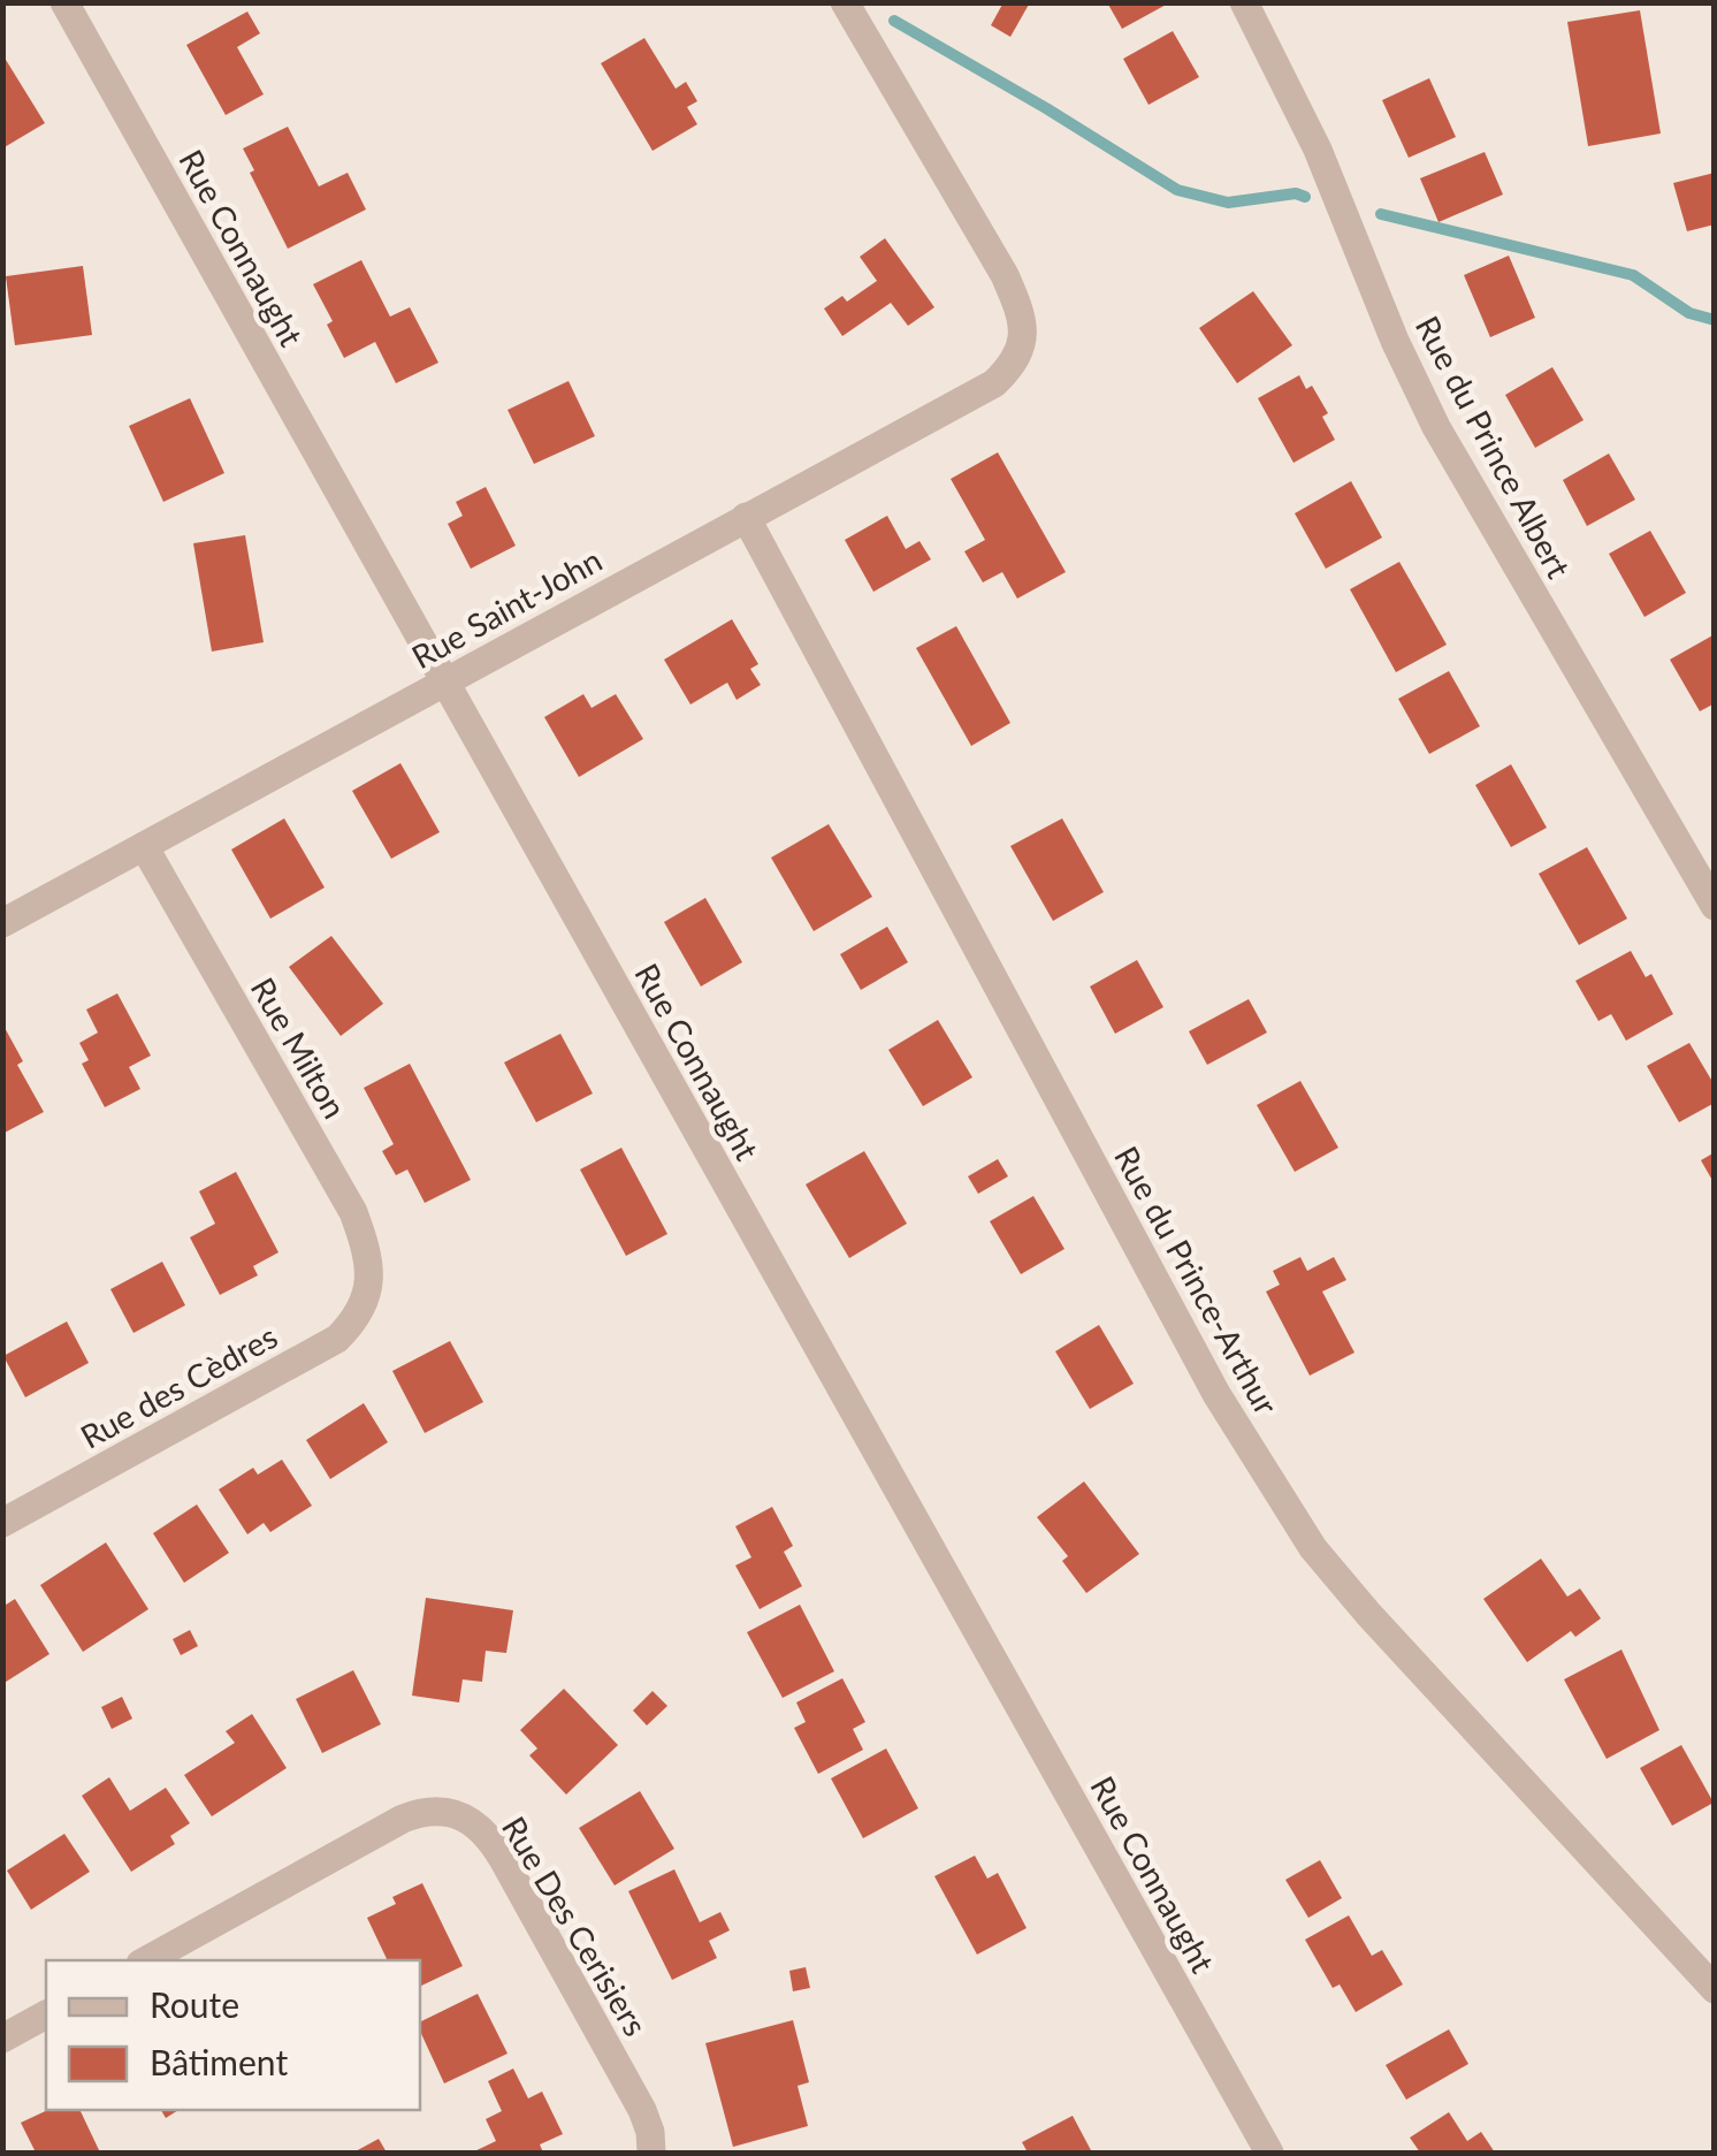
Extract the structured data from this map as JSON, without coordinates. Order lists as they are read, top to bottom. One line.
{"streets":{"street":["Rue Connaught","Rue du Prince Albert","Rue Saint-John","Rue Milton","Rue du Prince-Arthur","Rue des Cèdres","Rue Des Cerisiers"]},"crossings":[["Rue Connaught","Rue Saint-John"],["Rue Saint-John","Rue Milton"],["Rue Saint-John","Rue du Prince-Arthur"],["Rue Milton","Rue des Cèdres"]],"legend":["Route","Bâtiment"]}
